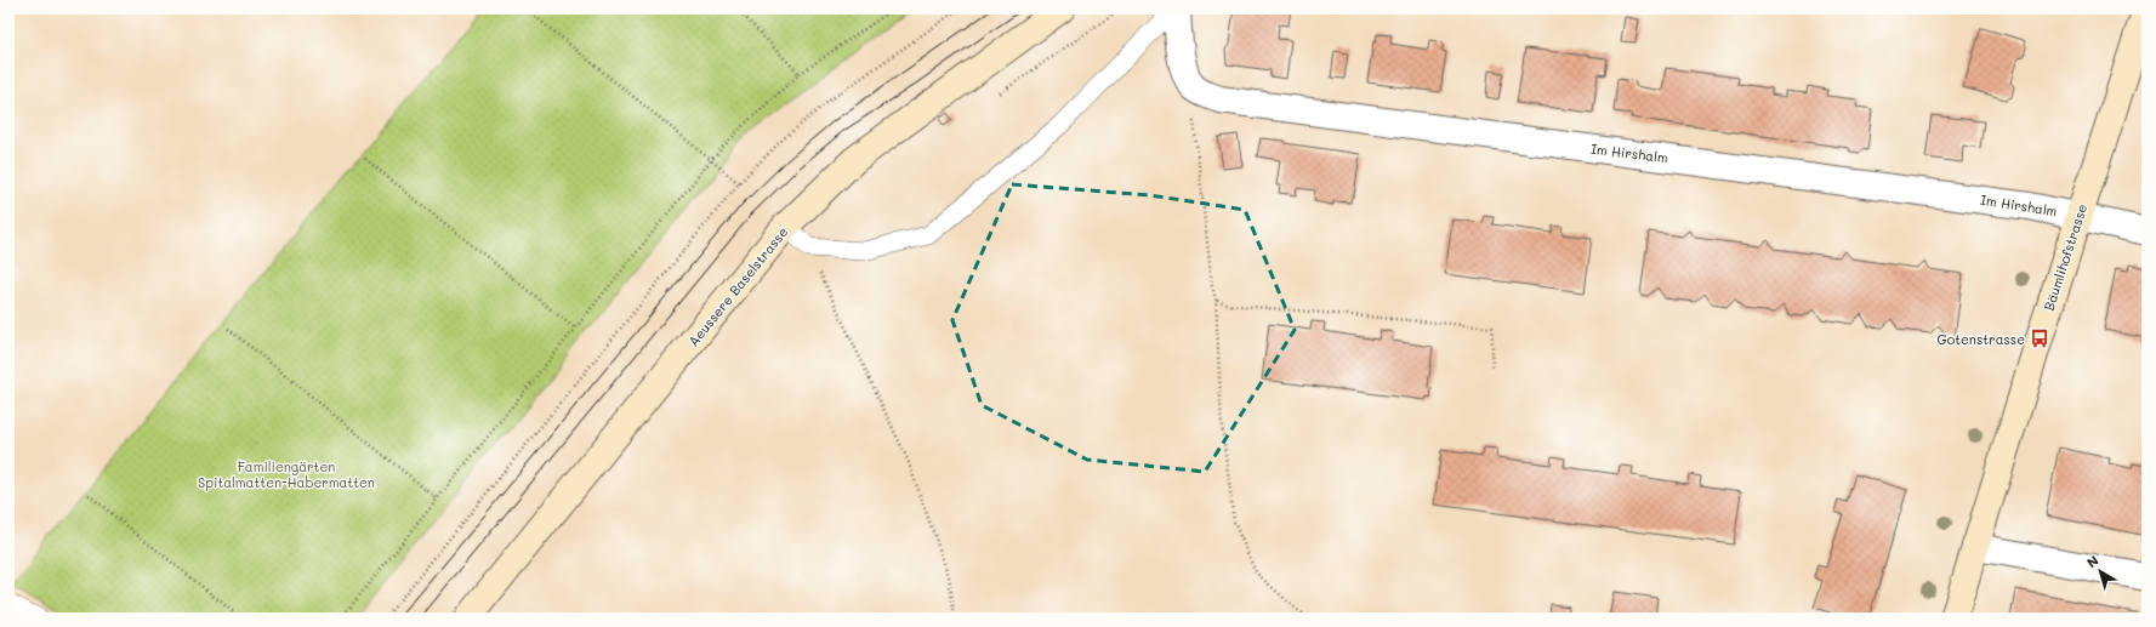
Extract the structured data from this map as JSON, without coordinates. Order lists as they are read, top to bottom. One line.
{"streets":{"main road":["Bäumlihofstrasse","Aeussere Baselstrasse"],"street":["Im Hirshalm"]},"crossings":[["Im Hirshalm","Bäumlihofstrasse"]],"parks":["Familiengärten Spitalmatten-Habermatten"],"places":{"bus stop":["Gotenstrasse"]},"north":"top left"}
